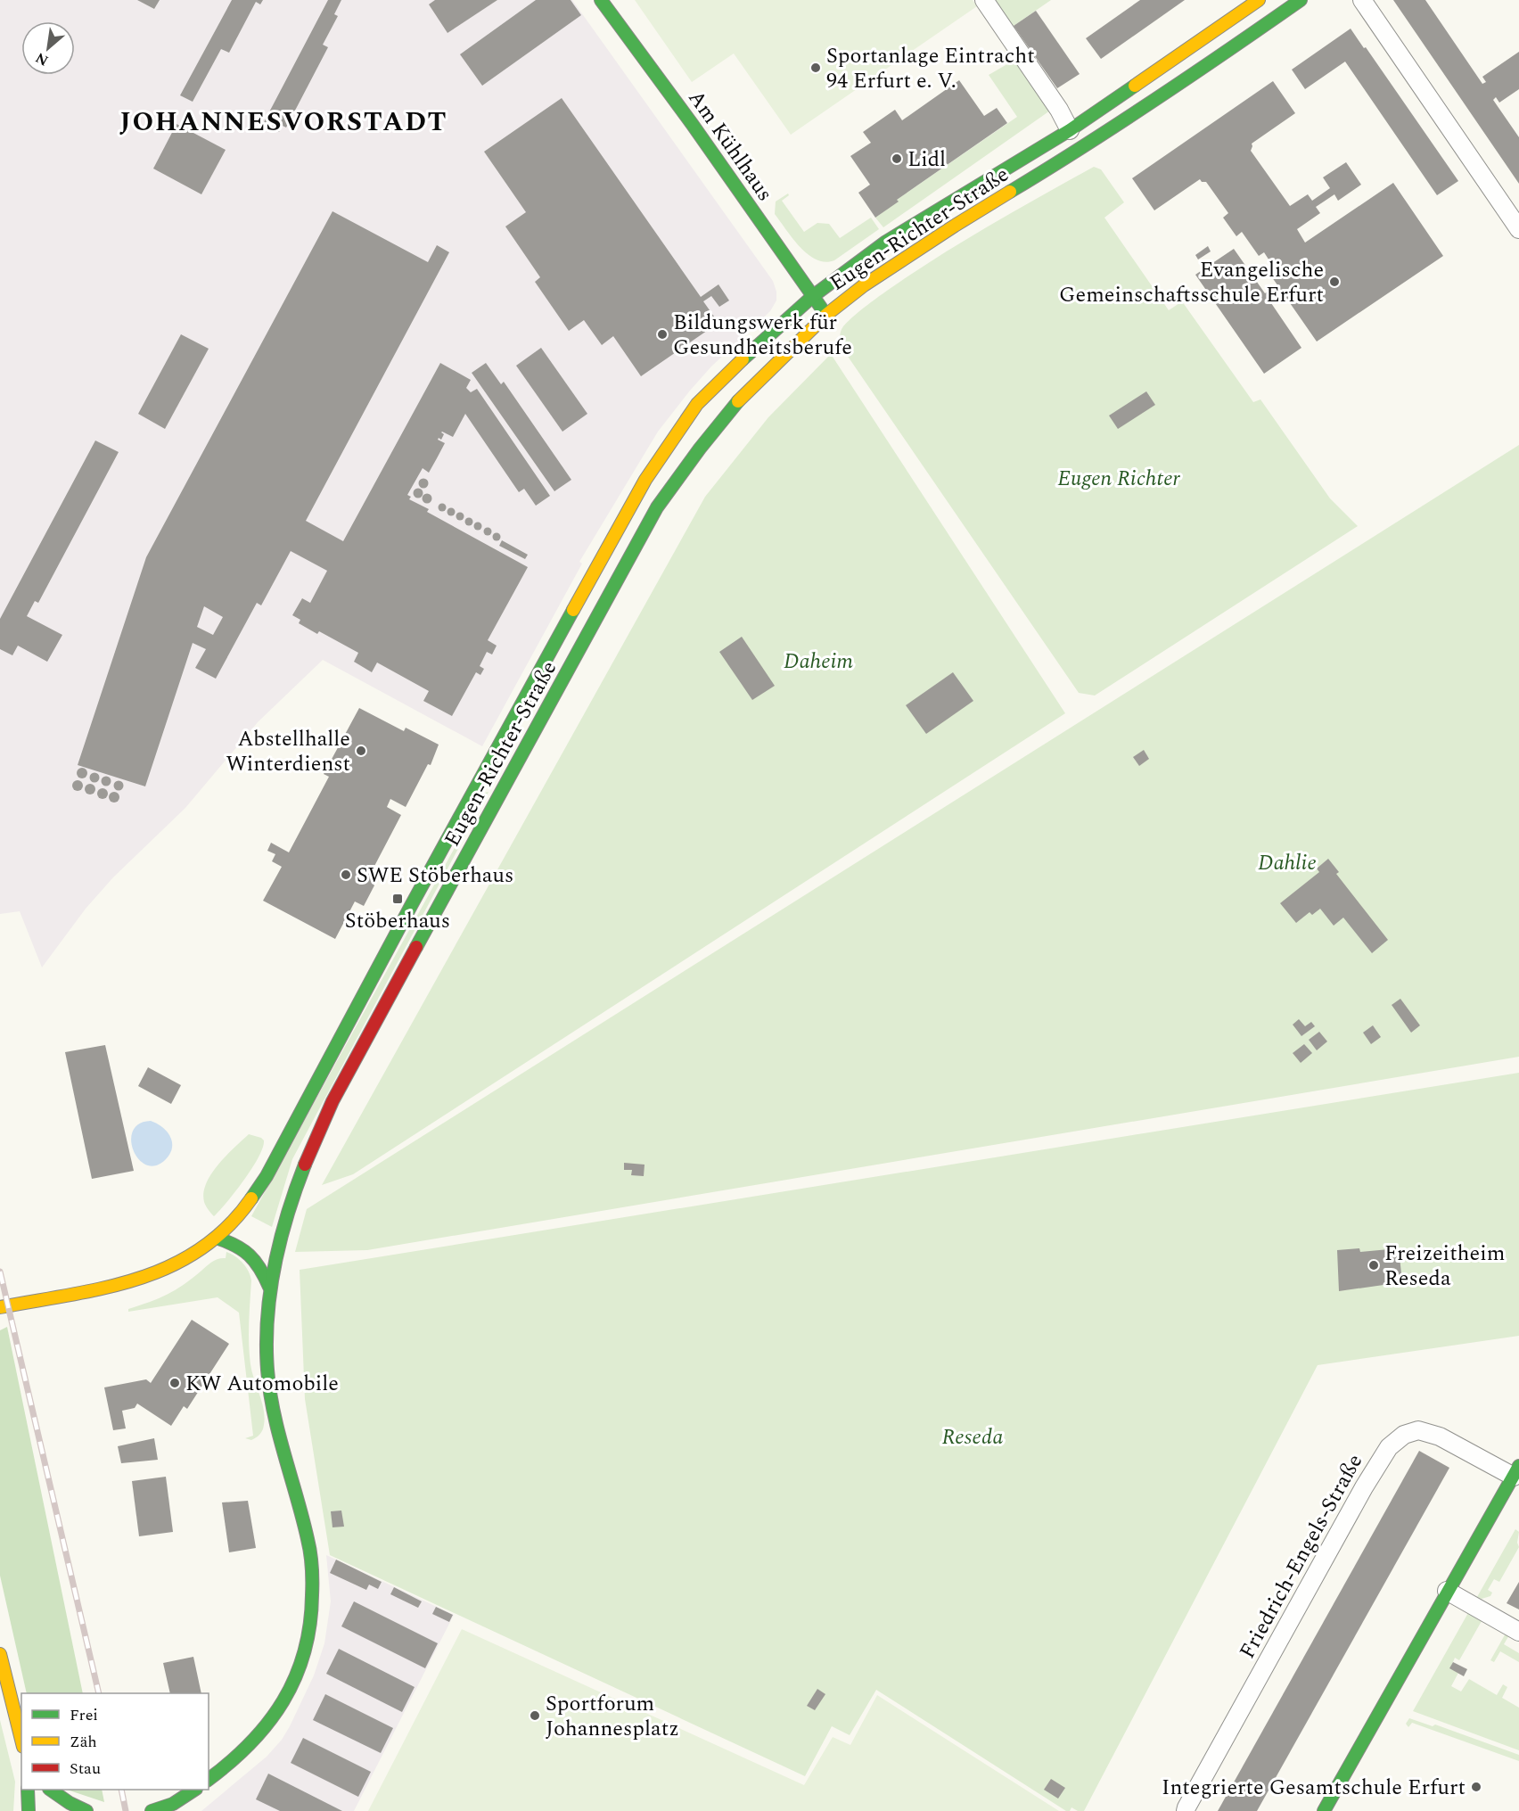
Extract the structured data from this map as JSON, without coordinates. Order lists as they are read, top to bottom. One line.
{"streets":{"main road":["Am Kühlhaus","Eugen-Richter-Straße","Friedrich-Engels-Straße"]},"crossings":[["Am Kühlhaus","Eugen-Richter-Straße"]],"districts":["JOHANNESVORSTADT"],"parks":["Eugen Richter","Daheim","Dahlie","Reseda"],"places":{"other":["Sportanlage Eintracht 94 Erfurt e. V.","Lidl","Evangelische Gemeinschaftsschule Erfurt","Bildungswerk für Gesundheitsberufe","Abstellhalle Winterdienst","SWE Stöberhaus","Freizeitheim Reseda","KW Automobile","Sportforum Johannesplatz","Integrierte Gesamtschule Erfurt"],"transit":["Stöberhaus"]},"legend":["Frei","Zäh","Stau"],"north":"bottom left"}
